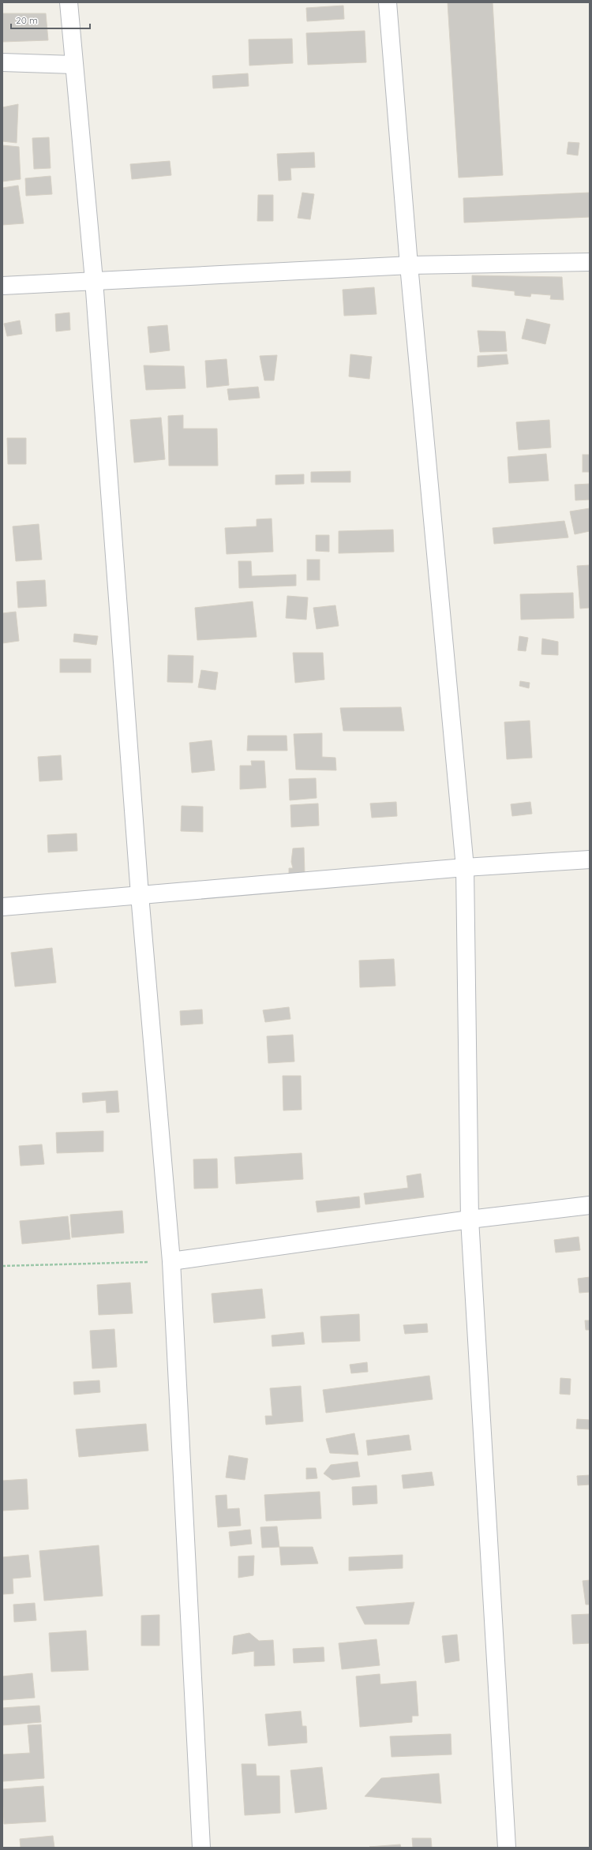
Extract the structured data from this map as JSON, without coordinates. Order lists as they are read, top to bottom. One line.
{"scale_bar":"20 m"}
